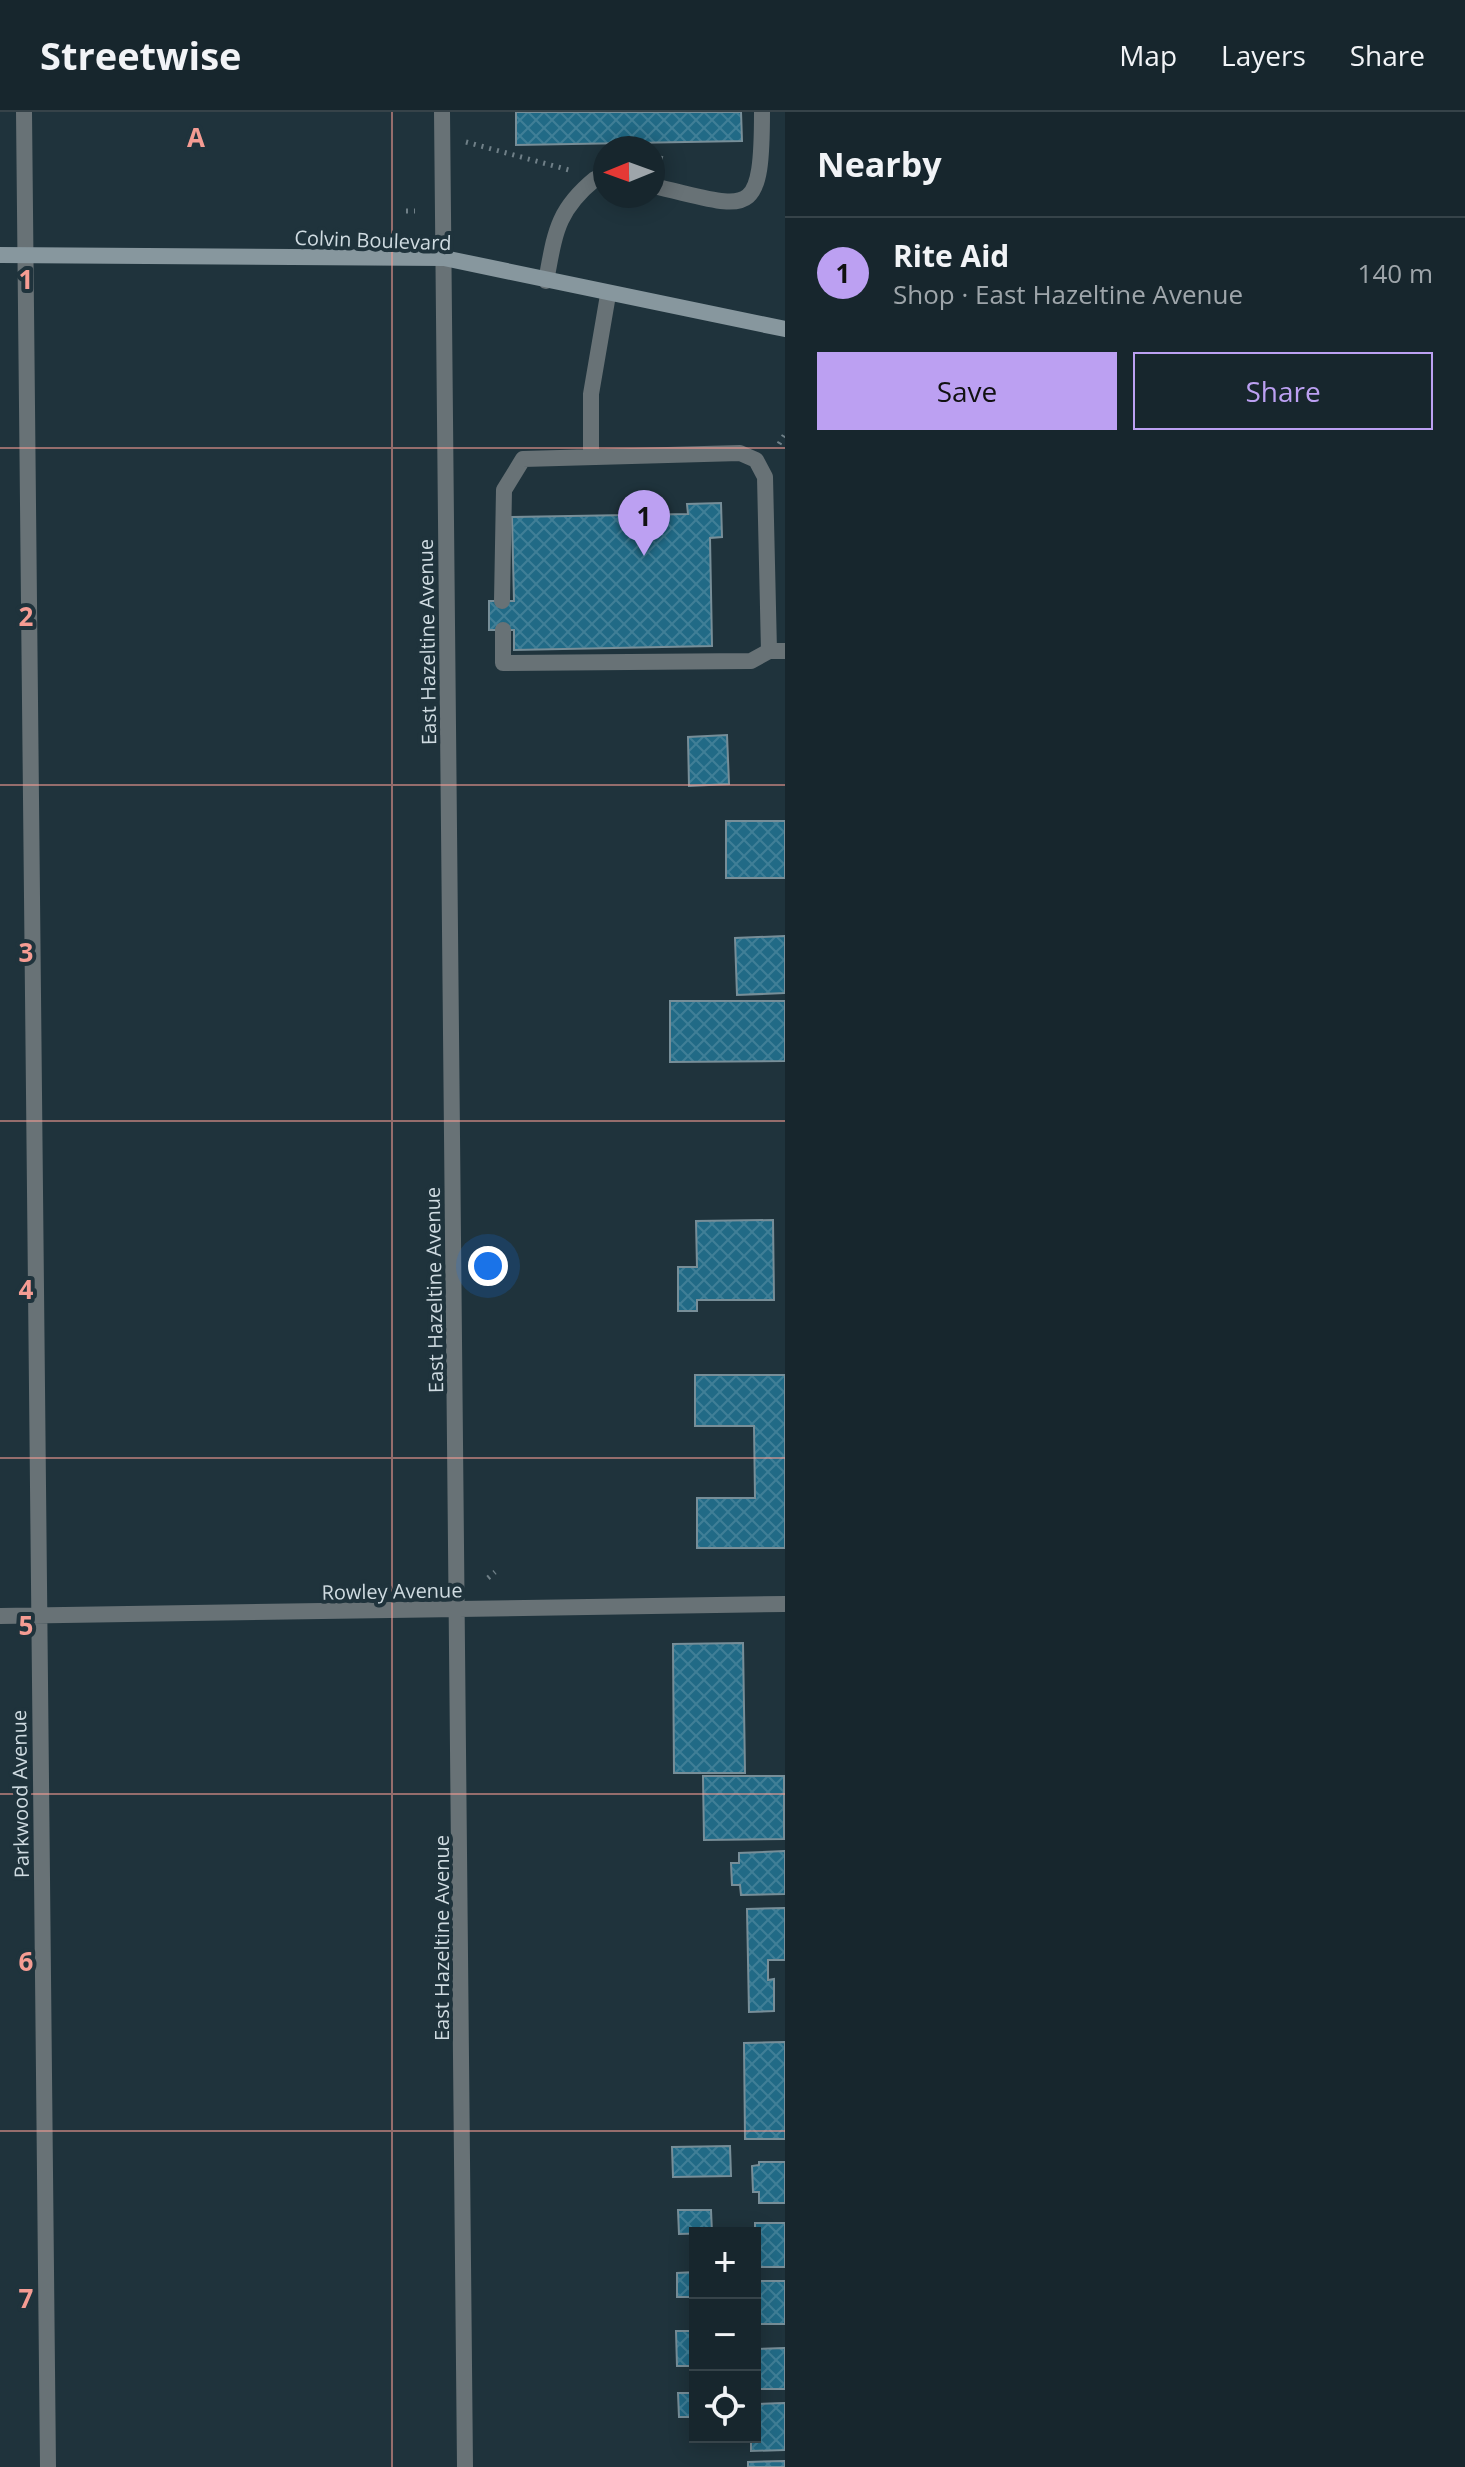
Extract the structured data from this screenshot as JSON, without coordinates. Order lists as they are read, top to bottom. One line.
{"streets":{"street":["Colvin Boulevard","East Hazeltine Avenue","Rowley Avenue","Parkwood Avenue"]},"crossings":[["Colvin Boulevard","East Hazeltine Avenue"],["Colvin Boulevard","Parkwood Avenue"],["East Hazeltine Avenue","Rowley Avenue"],["Rowley Avenue","Parkwood Avenue"]],"north":"left","page":{"header":"Streetwise","nav":["Map","Layers","Share"],"heading":"Nearby","list":[{"mark":"1","name":"Rite Aid","note":"Shop · East Hazeltine Avenue","value":"140 m"}],"buttons":["Save","Share"],"pins":"1","map_buttons":["+","−"]},"grid":{"columns":["A"],"rows":["1","2","3","4","5","6","7"]}}
